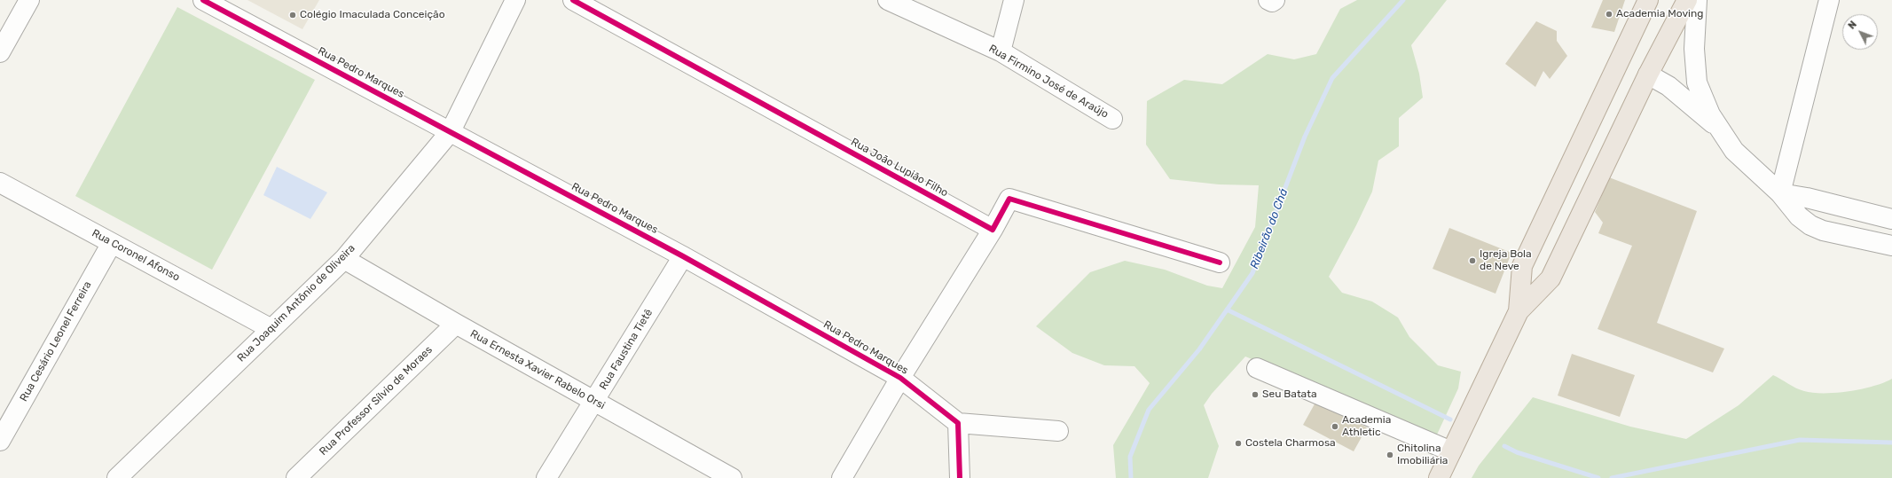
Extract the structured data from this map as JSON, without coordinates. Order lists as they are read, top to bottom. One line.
{"streets":{"street":["Rua Pedro Marques","Rua Firmino José de Araújo","Rua João Lupião Filho","Rua Coronel Afonso","Rua Joaquim Antônio de Oliveira","Rua Cesário Leonel Ferreira","Rua Faustina Tietê","Rua Ernesta Xavier Rabelo Orsi","Rua Professor Sílvio de Moraes"]},"crossings":[["Rua Pedro Marques","Rua Joaquim Antônio de Oliveira"],["Rua Pedro Marques","Rua Faustina Tietê"],["Rua Coronel Afonso","Rua Joaquim Antônio de Oliveira"],["Rua Coronel Afonso","Rua Cesário Leonel Ferreira"],["Rua Joaquim Antônio de Oliveira","Rua Ernesta Xavier Rabelo Orsi"],["Rua Faustina Tietê","Rua Ernesta Xavier Rabelo Orsi"],["Rua Ernesta Xavier Rabelo Orsi","Rua Professor Sílvio de Moraes"]],"water":["Ribeirão do Chá"],"places":["Academia Moving","Colégio Imaculada Conceição","Igreja Bola de Neve","Seu Batata","Academia Athletic","Costela Charmosa","Chitolina Imobiliária"],"north":"top left"}
